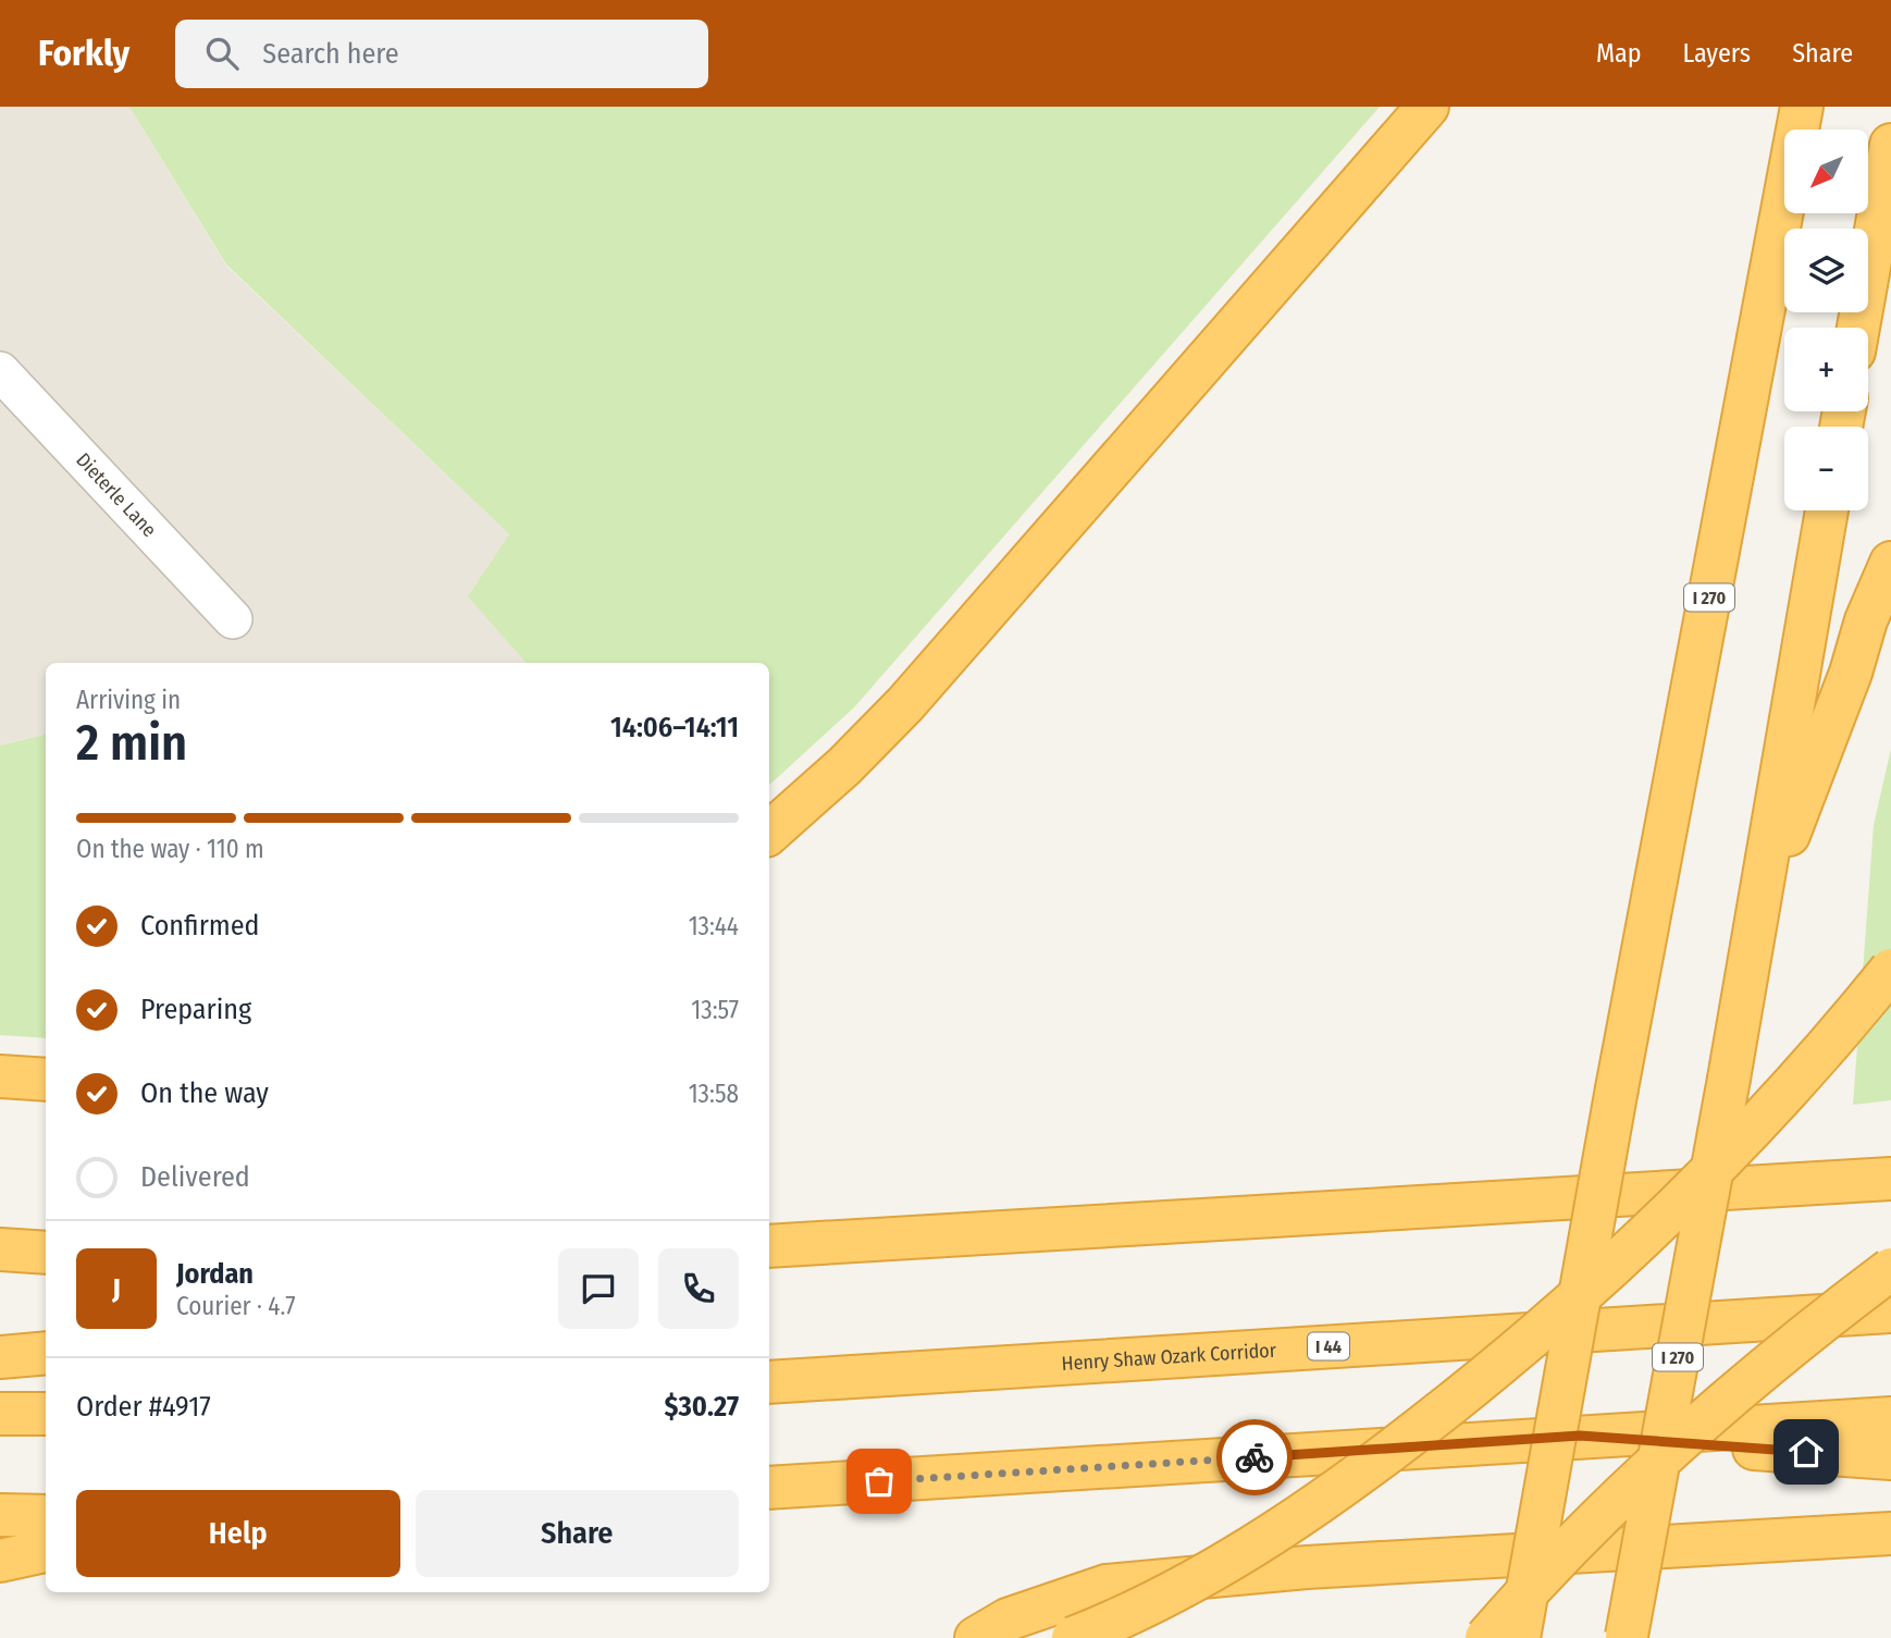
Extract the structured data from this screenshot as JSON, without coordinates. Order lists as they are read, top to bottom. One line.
{"streets":{"highway":["I 270","I 44","Henry Shaw Ozark Corridor"],"street":["Dieterle Lane"]},"north":"bottom left","page":{"header":"Forkly","search":"Search here","nav":["Map","Layers","Share"],"map_buttons":["+","−"],"heading":["2 min","Arriving in","14:06–14:11"],"panel":["Jordan","Courier · 4.7","Order #4917","$30.27"],"bar":"On the way · 110 m","list":[["Confirmed","13:44"],["Preparing","13:57"],["On the way","13:58"],"Delivered"],"round":"J","buttons":["Help","Share"]}}
